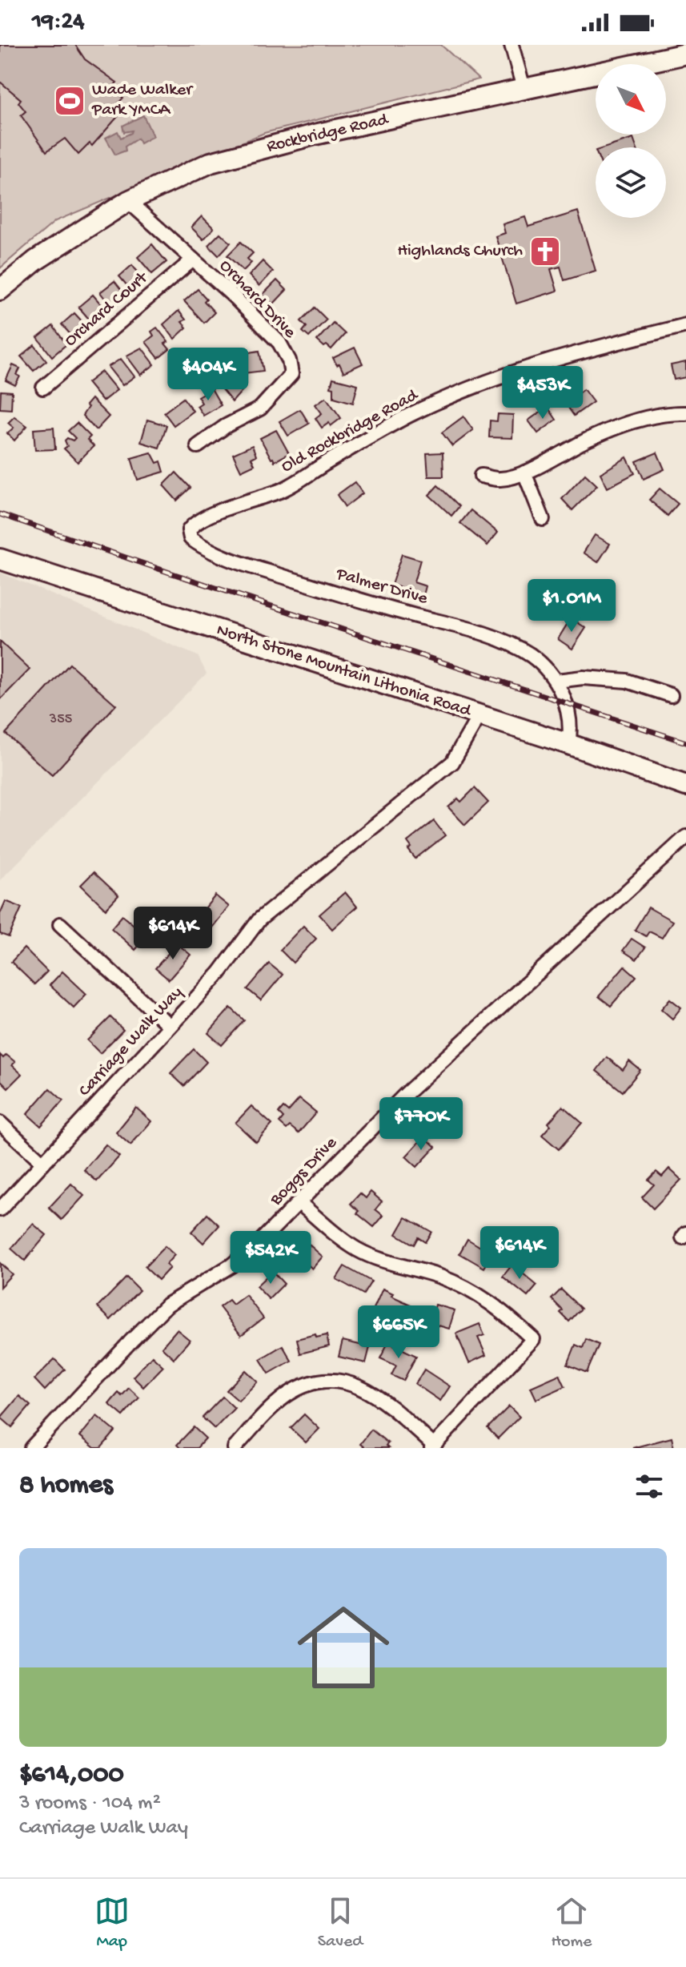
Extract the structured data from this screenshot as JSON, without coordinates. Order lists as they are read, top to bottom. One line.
{"streets":{"main road":["Rockbridge Road","North Stone Mountain Lithonia Road"],"street":["Orchard Drive","Orchard Court","Old Rockbridge Road","Palmer Drive","Carriage Walk Way","Boggs Drive"]},"crossings":[["Rockbridge Road","Orchard Drive"],["Orchard Drive","Orchard Court"],["Old Rockbridge Road","Palmer Drive"],["Palmer Drive","North Stone Mountain Lithonia Road"],["North Stone Mountain Lithonia Road","Carriage Walk Way"]],"places":{"sports":["Wade Walker Park YMCA"],"church":["Highlands Church"]},"house_numbers":["355"],"north":"bottom right","page":{"status":"19:24","price":["$404K","$453K","$1.01M","$614K","$770K","$614K","$542K","$665K"],"heading":"8 homes","list":[{"name":"$614,000","note":"3 rooms · 104 m² · Carriage Walk Way"}],"tabs":["Map","Saved","Home"]}}
